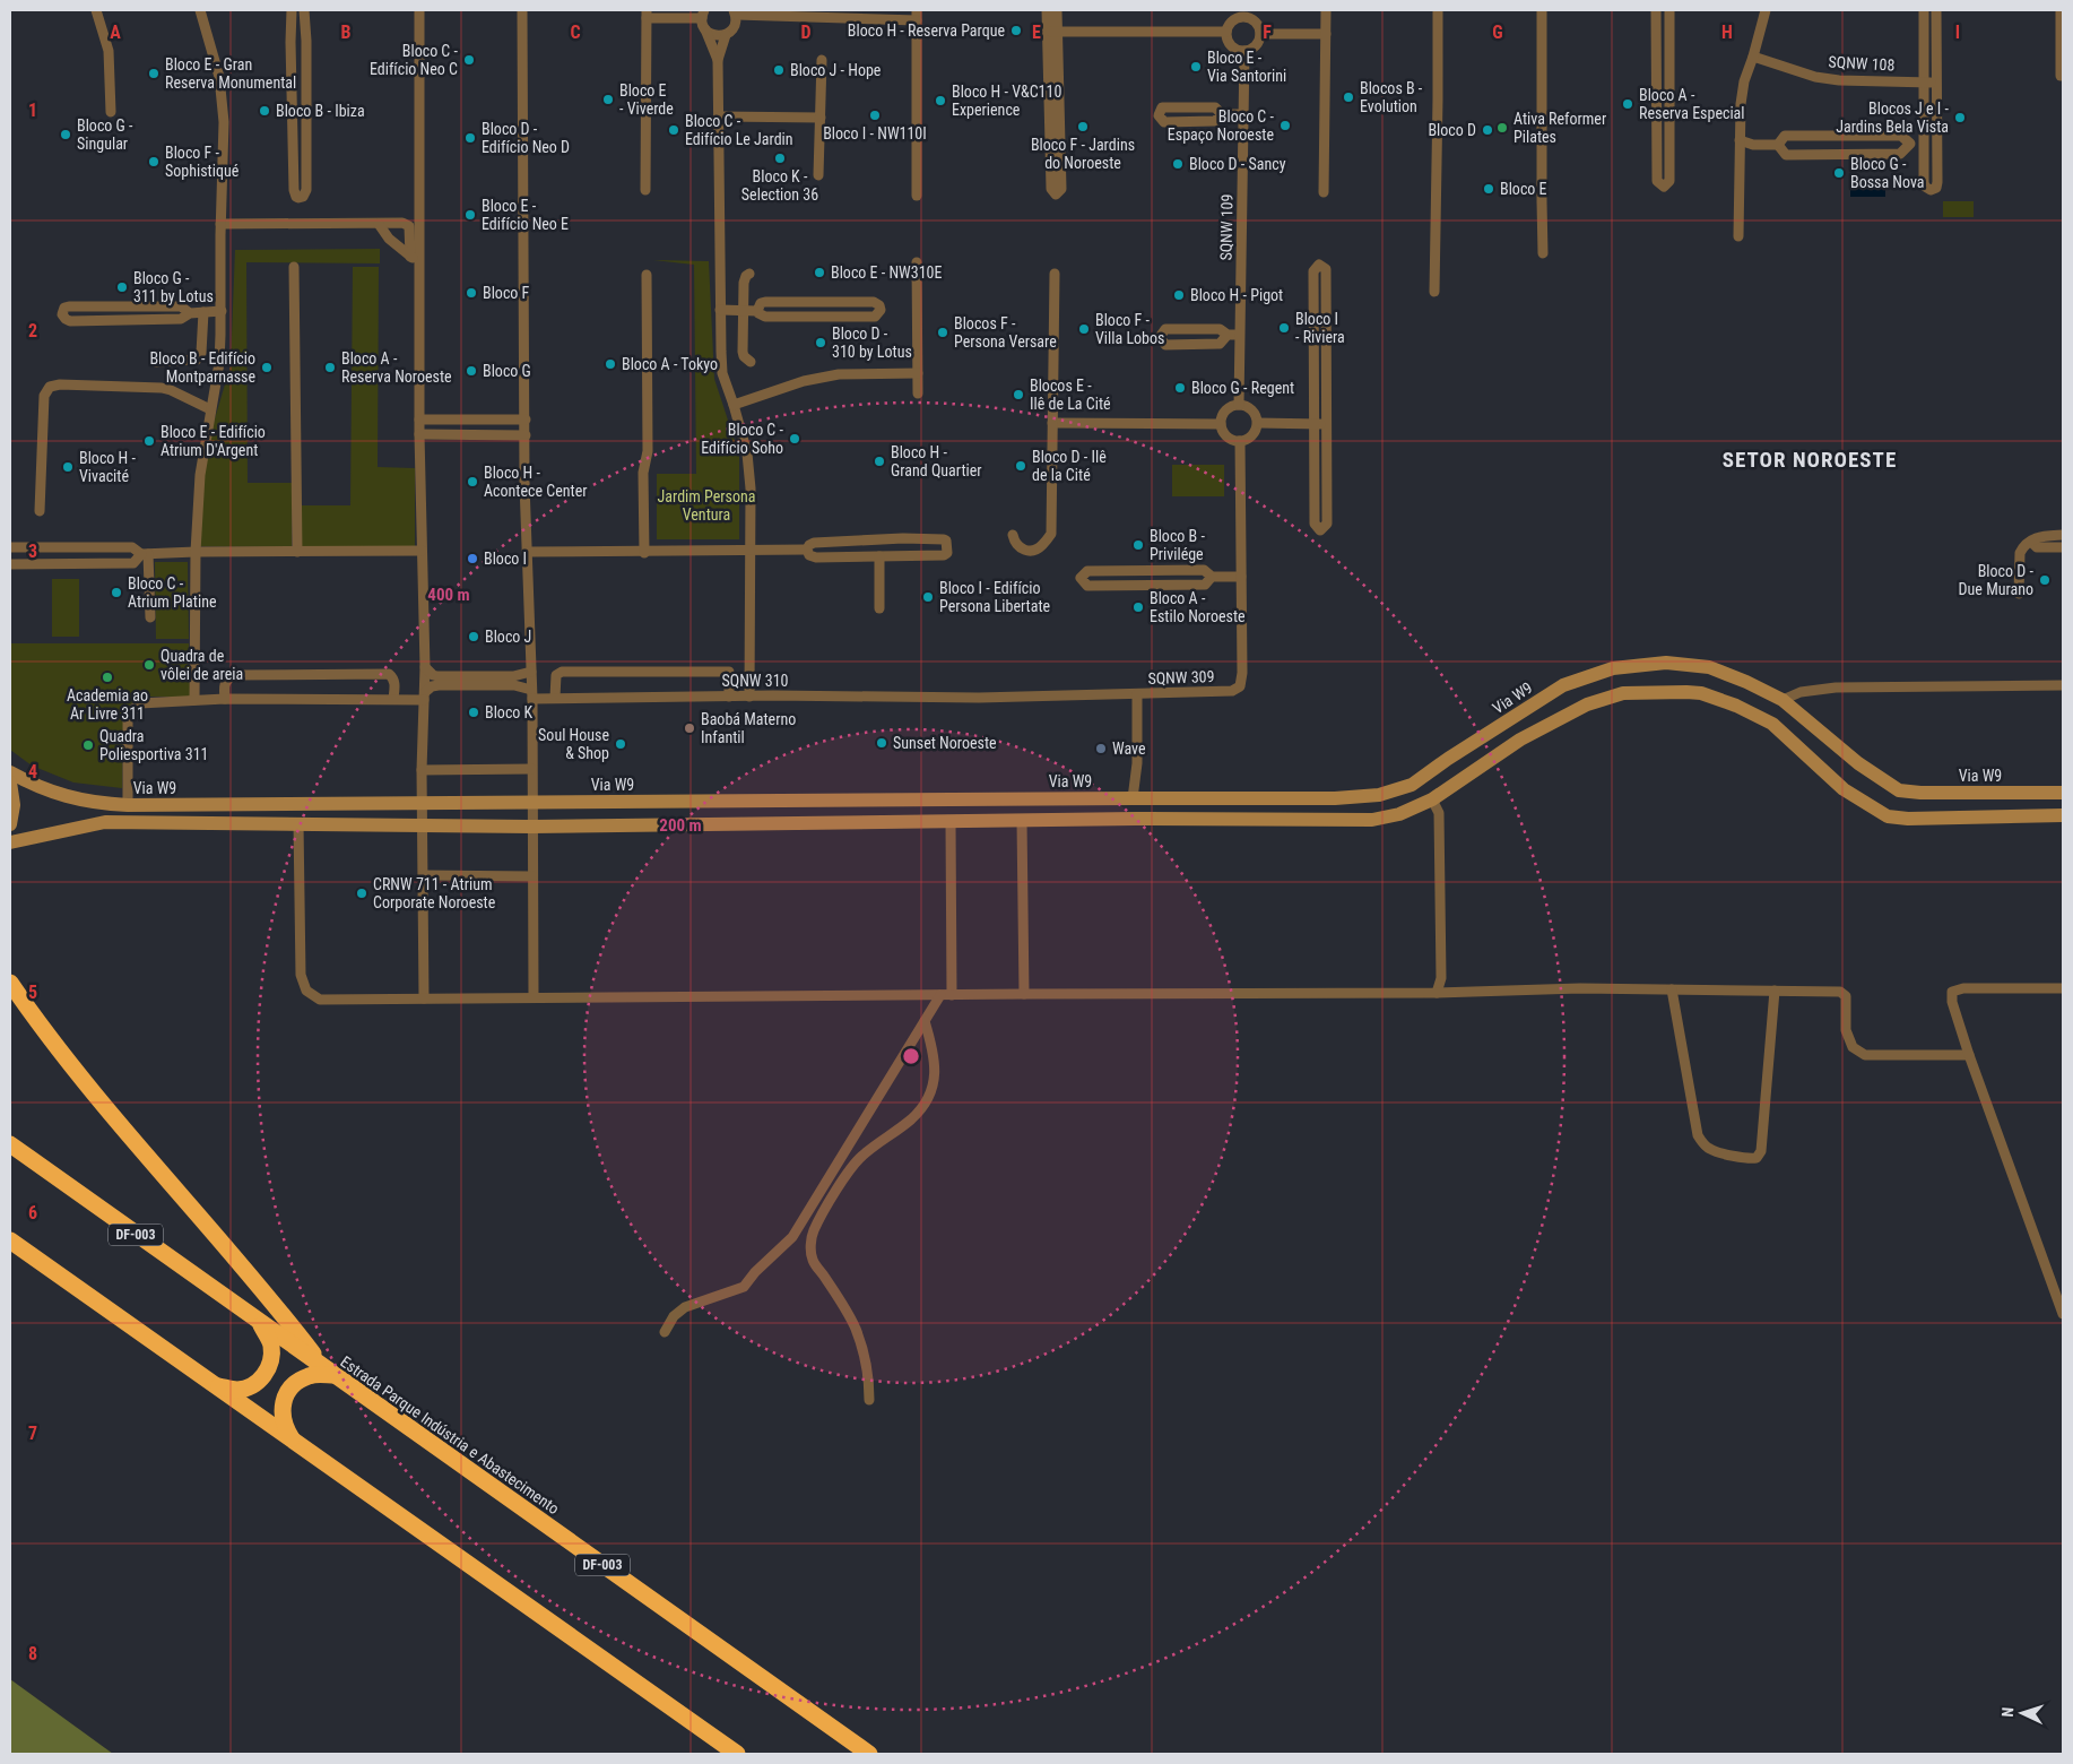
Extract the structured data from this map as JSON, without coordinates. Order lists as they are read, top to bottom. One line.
{"streets":{"highway":["DF-003","Estrada Parque Indústria e Abastecimento"],"street":["SQNW 108","SQNW 109","SQNW 309","SQNW 310","Via W9"]},"crossings":[["SQNW 109","SQNW 309"],["SQNW 309","SQNW 310"],["SQNW 310","Via W9"]],"districts":["SETOR NOROESTE"],"parks":["Jardim Persona Ventura"],"places":["Bloco H - Reserva Parque","Bloco C - Edifício Neo C","Bloco E - Via Santorini","Bloco J - Hope","Bloco E - Gran Reserva Monumental","Blocos B - Evolution","Bloco E - Viverde","Bloco H - V&C110 Experience","Bloco A - Reserva Especial","Bloco B - Ibiza","Bloco I - NW110I","Blocos J e I - Jardins Bela Vista","Bloco C - Espaço Noroeste","Bloco F - Jardins do Noroeste","Ativa Reformer Pilates","Bloco C - Edifício Le Jardin","Bloco D","Bloco G - Singular","Bloco D - Edifício Neo D","Bloco K - Selection 36","Bloco F - Sophistiqué","Bloco D - Sancy","Bloco G - Bossa Nova","Bloco E","Bloco E - Edifício Neo E","Bloco E - NW310E","Bloco G - 311 by Lotus","Bloco F","Bloco H - Pigot","Bloco I - Riviera","Bloco F - Villa Lobos","Blocos F - Persona Versare","Bloco D - 310 by Lotus","Bloco A - Tokyo","Bloco B - Edifício Montparnasse","Bloco A - Reserva Noroeste","Bloco G","Bloco G - Regent","Blocos E - Ilê de La Cité","Bloco C - Edifício Soho","Bloco E - Edifício Atrium D'Argent","Bloco H - Grand Quartier","Bloco D - Ilê de la Cité","Bloco H - Vivacité","Bloco H - Acontece Center","Bloco B - Privilége","Bloco I","Bloco D - Due Murano","Bloco C - Atrium Platine","Bloco I - Edifício Persona Libertate","Bloco A - Estilo Noroeste","Bloco J","Quadra de vôlei de areia","Academia ao Ar Livre 311","Bloco K","Baobá Materno Infantil","Sunset Noroeste","Soul House & Shop","Quadra Poliesportiva 311","Wave","CRNW 711 - Atrium Corporate Noroeste"],"north":"left","grid":{"columns":["A","B","C","D","E","F","G","H","I"],"rows":["1","2","3","4","5","6","7","8"]},"rings":["400 m","200 m"]}
